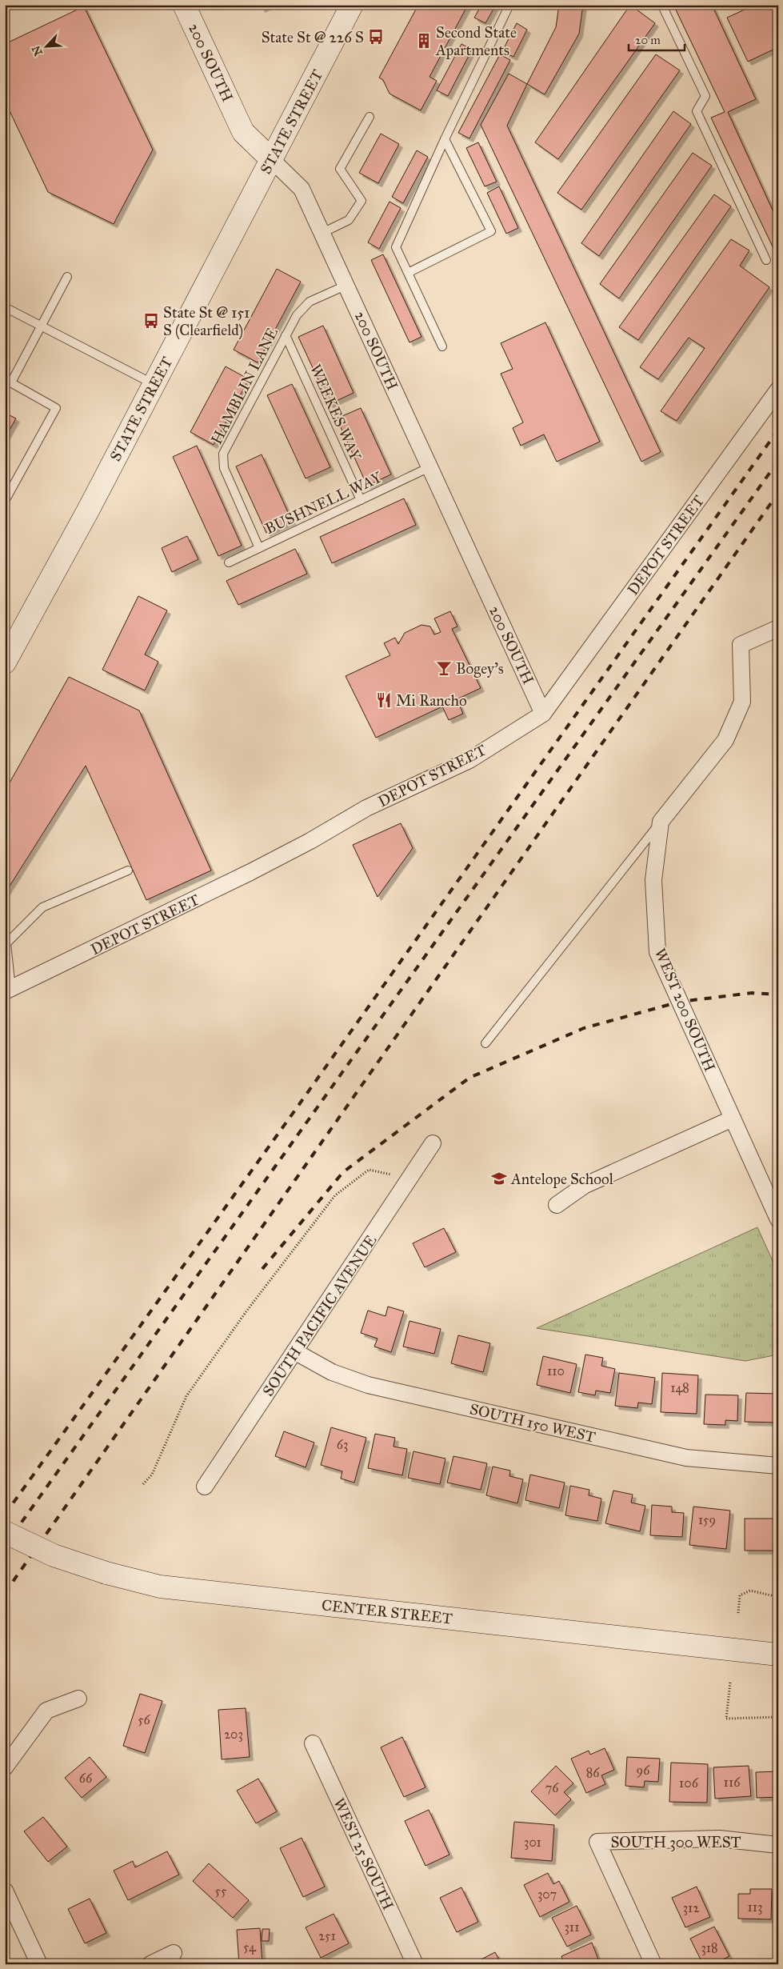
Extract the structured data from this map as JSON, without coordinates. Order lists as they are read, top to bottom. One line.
{"streets":{"street":["200 SOUTH","STATE STREET","DEPOT STREET","WEST 200 SOUTH","SOUTH PACIFIC AVENUE","SOUTH 150 WEST","CENTER STREET","SOUTH 300 WEST","WEST 25 SOUTH"],"lane":["HAMBLIN LANE","WEEKES WAY","BUSHNELL WAY"]},"crossings":[["200 SOUTH","STATE STREET"],["200 SOUTH","HAMBLIN LANE"],["200 SOUTH","BUSHNELL WAY"],["200 SOUTH","DEPOT STREET"],["HAMBLIN LANE","WEEKES WAY"],["HAMBLIN LANE","BUSHNELL WAY"],["WEEKES WAY","BUSHNELL WAY"],["SOUTH PACIFIC AVENUE","SOUTH 150 WEST"]],"places":{"bus stop":["State St @ 226 S","State St @ 151 S (Clearfield)"],"building":["Second State Apartments"],"bar":["Bogey's"],"restaurant":["Mi Rancho"],"school or university":["Antelope School"]},"house_numbers":["110","148","63","159","56","203","96","86","66","116","106","76","301","55","307","113","312","311","251","54","318"],"scale_bar":"20 m","north":"bottom left"}
